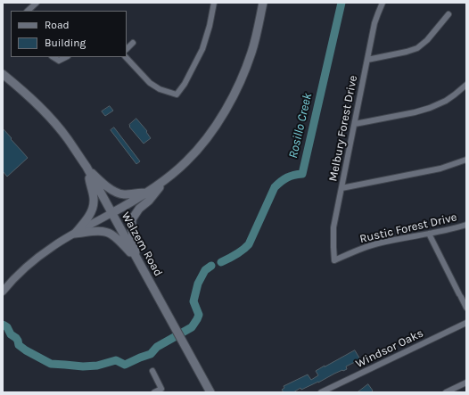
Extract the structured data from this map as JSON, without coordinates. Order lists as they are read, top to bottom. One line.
{"streets":{"main road":["Walzem Road"],"street":["Melbury Forest Drive","Rustic Forest Drive","Windsor Oaks"]},"crossings":[["Melbury Forest Drive","Rustic Forest Drive"]],"water":["Rosillo Creek"],"legend":["Road","Building"]}
